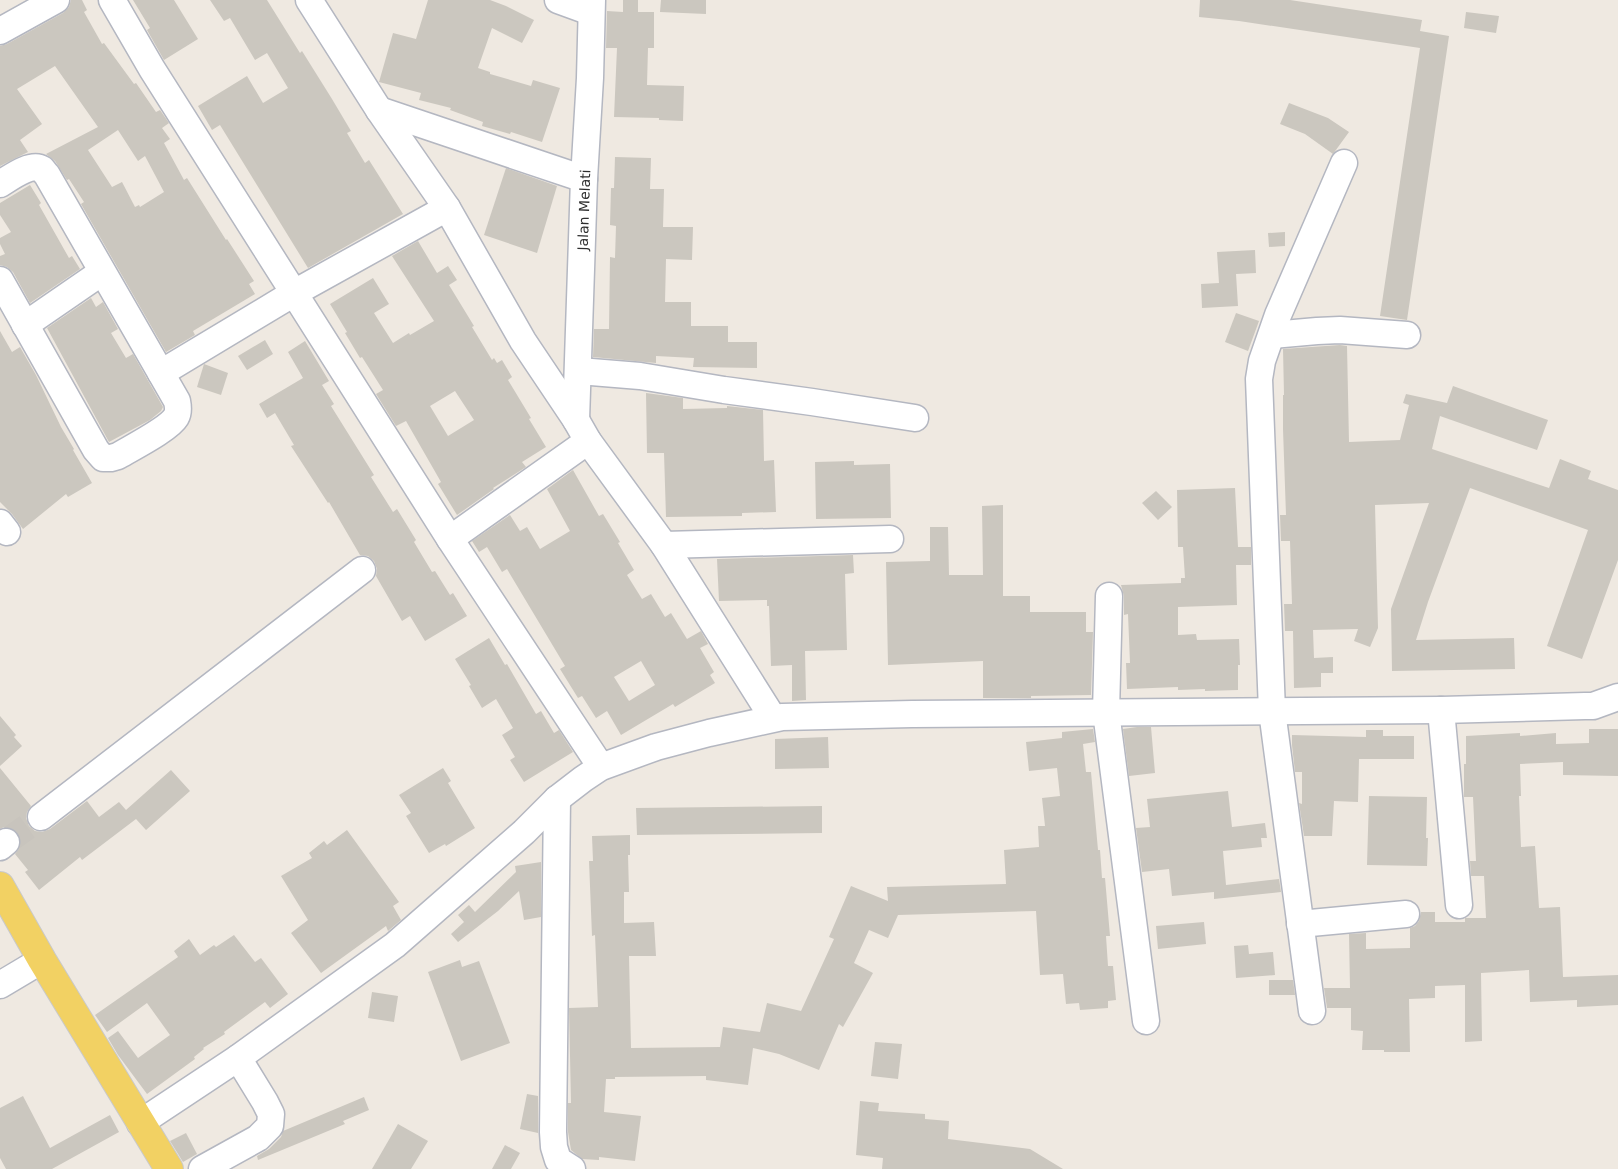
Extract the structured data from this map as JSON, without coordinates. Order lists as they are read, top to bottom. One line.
{"streets":{"street":["Jalan Melati"]}}
